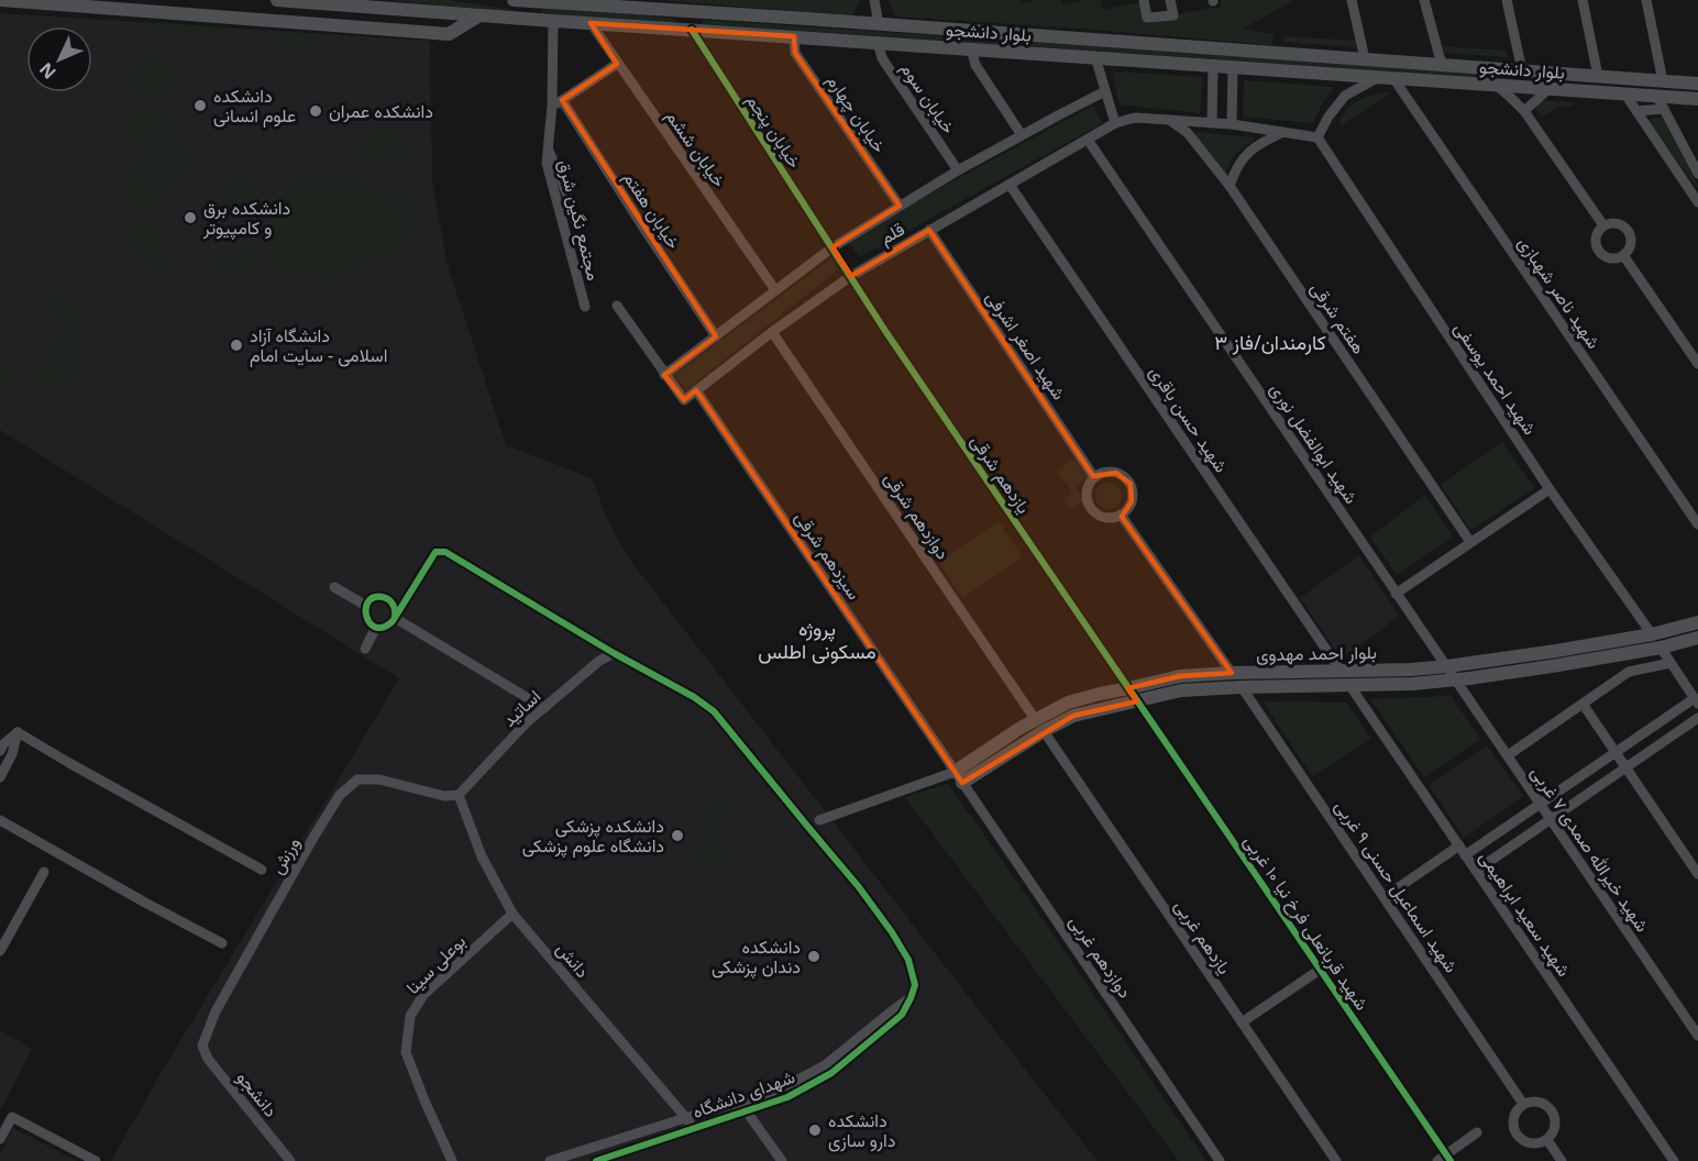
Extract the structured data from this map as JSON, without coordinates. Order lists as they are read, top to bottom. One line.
{"streets":{"main road":["بلوار دانشجو","بلوار احمد مهدوی"],"street":["خیابان سوم","خیابان چهارم","خیابان پنجم","خیابان ششم","خیابان هفتم","مجتمع نگین شرق","قلم","شهید ناصر شهبازی","هفتم شرقی","شهید اصغر اشرفی","شهید احمد یوسفی","شهید حسن باقری","شهید ابوالفضل نوری","یازدهم شرقی","دوازدهم شرقی","سیزدهم شرقی","اساتید","شهید خیرالله صمدی ۷ غربی","ورزش","شهید اسماعیل حسنی ۹ غربی","شهید سعید ابراهیمی","شهید قربانعلی فرخ نیا ۱۰ غربی","یازدهم غربی","دوازدهم غربی","دانش","بوعلی سینا","دانشجو","شهدای دانشگاه"]},"crossings":[["بلوار دانشجو","خیابان سوم"],["بلوار دانشجو","خیابان چهارم"],["بلوار دانشجو","خیابان پنجم"],["بلوار دانشجو","خیابان ششم"],["بلوار دانشجو","مجتمع نگین شرق"],["بلوار دانشجو","شهید ناصر شهبازی"],["خیابان پنجم","قلم"],["خیابان پنجم","یازدهم شرقی"],["خیابان هفتم","مجتمع نگین شرق"],["قلم","شهید اصغر اشرفی"],["قلم","شهید حسن باقری"],["قلم","شهید ابوالفضل نوری"],["قلم","یازدهم شرقی"],["قلم","دوازدهم شرقی"],["قلم","سیزدهم شرقی"],["شهید احمد یوسفی","بلوار احمد مهدوی"],["شهید حسن باقری","بلوار احمد مهدوی"],["شهید ابوالفضل نوری","بلوار احمد مهدوی"],["شهید ابوالفضل نوری","شهید خیرالله صمدی ۷ غربی"],["یازدهم شرقی","بلوار احمد مهدوی"],["یازدهم شرقی","شهید قربانعلی فرخ نیا ۱۰ غربی"],["دوازدهم شرقی","بلوار احمد مهدوی"],["سیزدهم شرقی","بلوار احمد مهدوی"],["سیزدهم شرقی","دوازدهم غربی"],["بلوار احمد مهدوی","شهید خیرالله صمدی ۷ غربی"],["بلوار احمد مهدوی","شهید اسماعیل حسنی ۹ غربی"],["بلوار احمد مهدوی","شهید سعید ابراهیمی"],["بلوار احمد مهدوی","شهید قربانعلی فرخ نیا ۱۰ غربی"],["بلوار احمد مهدوی","یازدهم غربی"],["بلوار احمد مهدوی","دوازدهم غربی"],["اساتید","ورزش"],["اساتید","دانش"],["اساتید","شهدای دانشگاه"],["ورزش","دانش"],["ورزش","دانشجو"],["دانش","بوعلی سینا"],["دانش","شهدای دانشگاه"]],"districts":["کارمندان/فاز ۳","پروژه مسکونی اطلس"],"places":["دانشکده علوم انسانی","دانشکده عمران","دانشکده برق و کامپیوتر","دانشگاه آزاد اسلامی - سایت امام","دانشکده پزشکی دانشگاه علوم پزشکی","دانشکده دندان پزشکی","دانشکده دارو سازی"],"north":"bottom left"}
